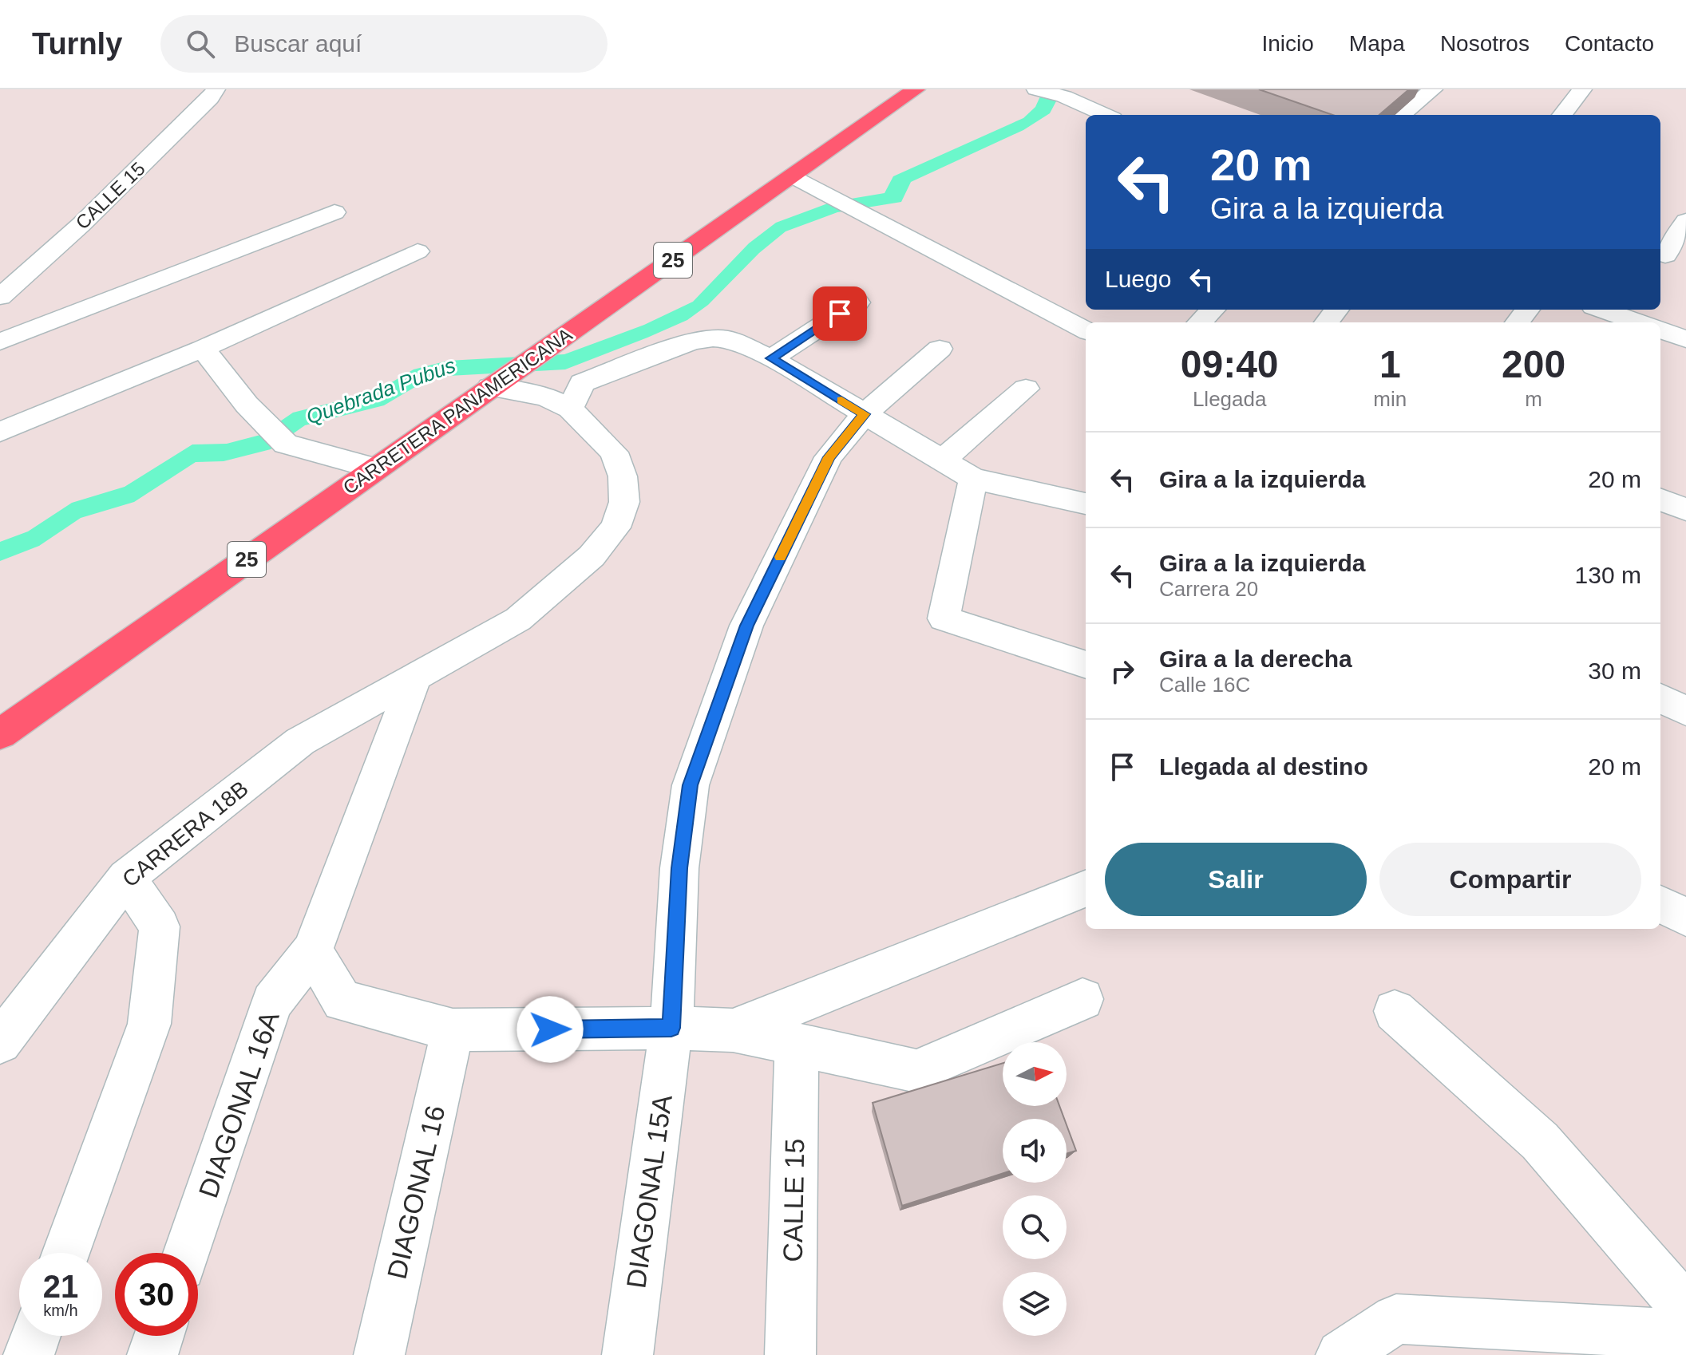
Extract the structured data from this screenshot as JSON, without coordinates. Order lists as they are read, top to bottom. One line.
{"streets":{"highway":["25","CARRETERA PANAMERICANA"],"street":["CALLE 15","CARRERA 18B","DIAGONAL 16A","DIAGONAL 15A","DIAGONAL 16"]},"crossings":[["CARRERA 18B","DIAGONAL 16A"]],"water":["Quebrada Pubus"],"north":"right","page":{"header":"Turnly","search":"Buscar aquí","nav":["Inicio","Mapa","Nosotros","Contacto"],"turn":["20 m","Gira a la izquierda"],"then":"Luego","eta":["09:40","Llegada","1","min","200","m"],"list":[{"name":"Gira a la izquierda","value":"20 m"},{"name":"Gira a la izquierda","note":"Carrera 20","value":"130 m"},{"name":"Gira a la derecha","note":"Calle 16C","value":"30 m"},{"name":"Llegada al destino","value":"20 m"}],"buttons":["Salir","Compartir"],"speed":"21 km/h","limit":"30"}}
